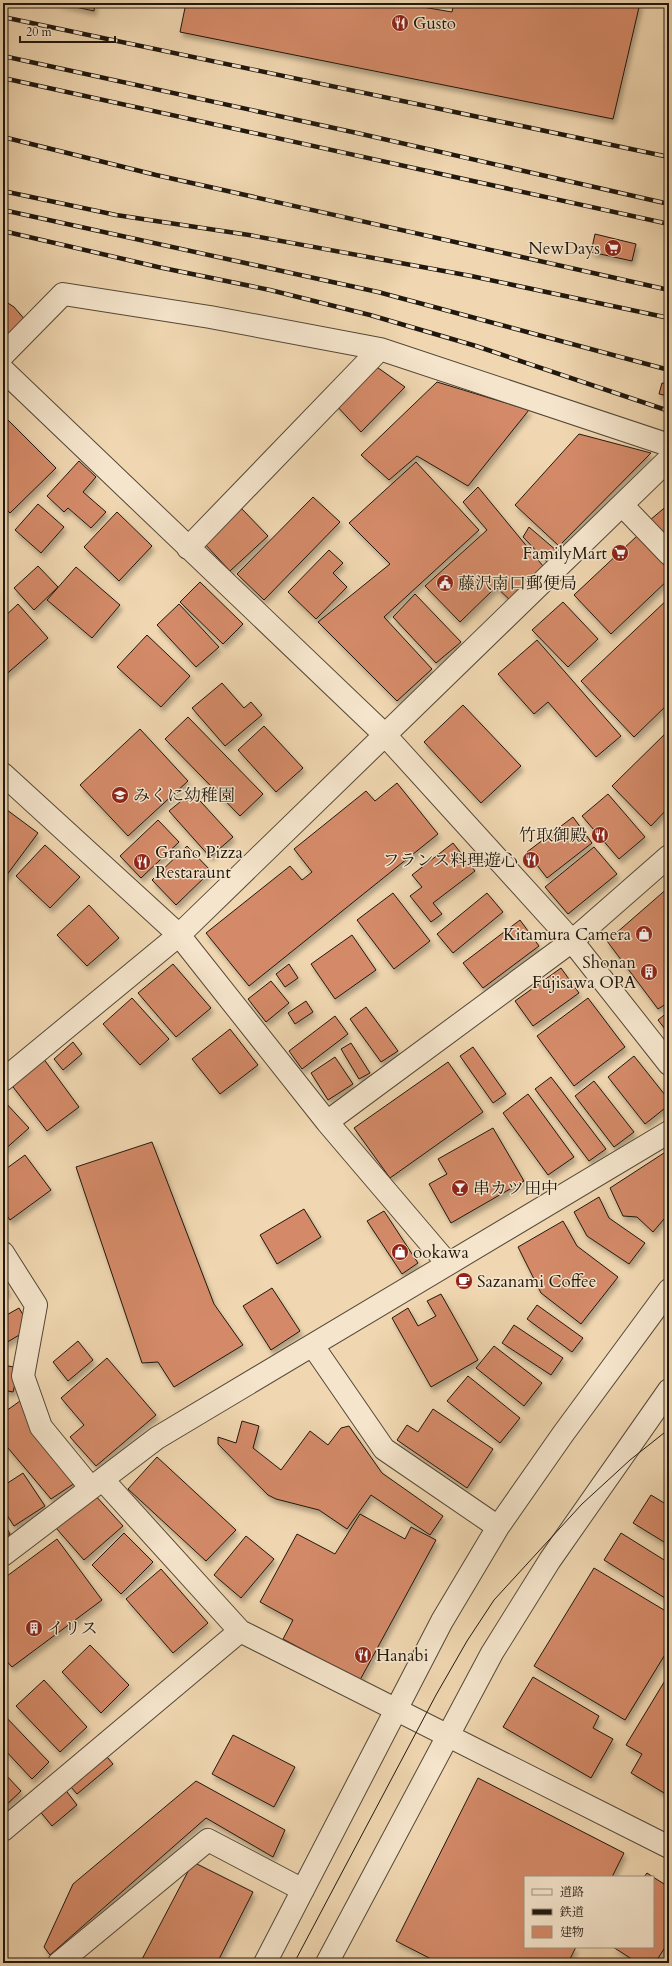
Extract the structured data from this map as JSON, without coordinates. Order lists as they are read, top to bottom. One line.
{"places":{"restaurant":["Gusto","竹取御殿","フランス料理遊心","Grano Pizza Restaraunt","Hanabi"],"supermarket":["NewDays","FamilyMart"],"public building":["藤沢南口郵便局"],"school or university":["みくに幼稚園"],"shop":["Kitamura Camera","ookawa"],"building":["Shonan Fujisawa OPA","イリス"],"bar":["串カツ田中"],"cafe":["Sazanami Coffee"]},"legend":["道路","鉄道","建物"],"scale_bar":"20 m"}
